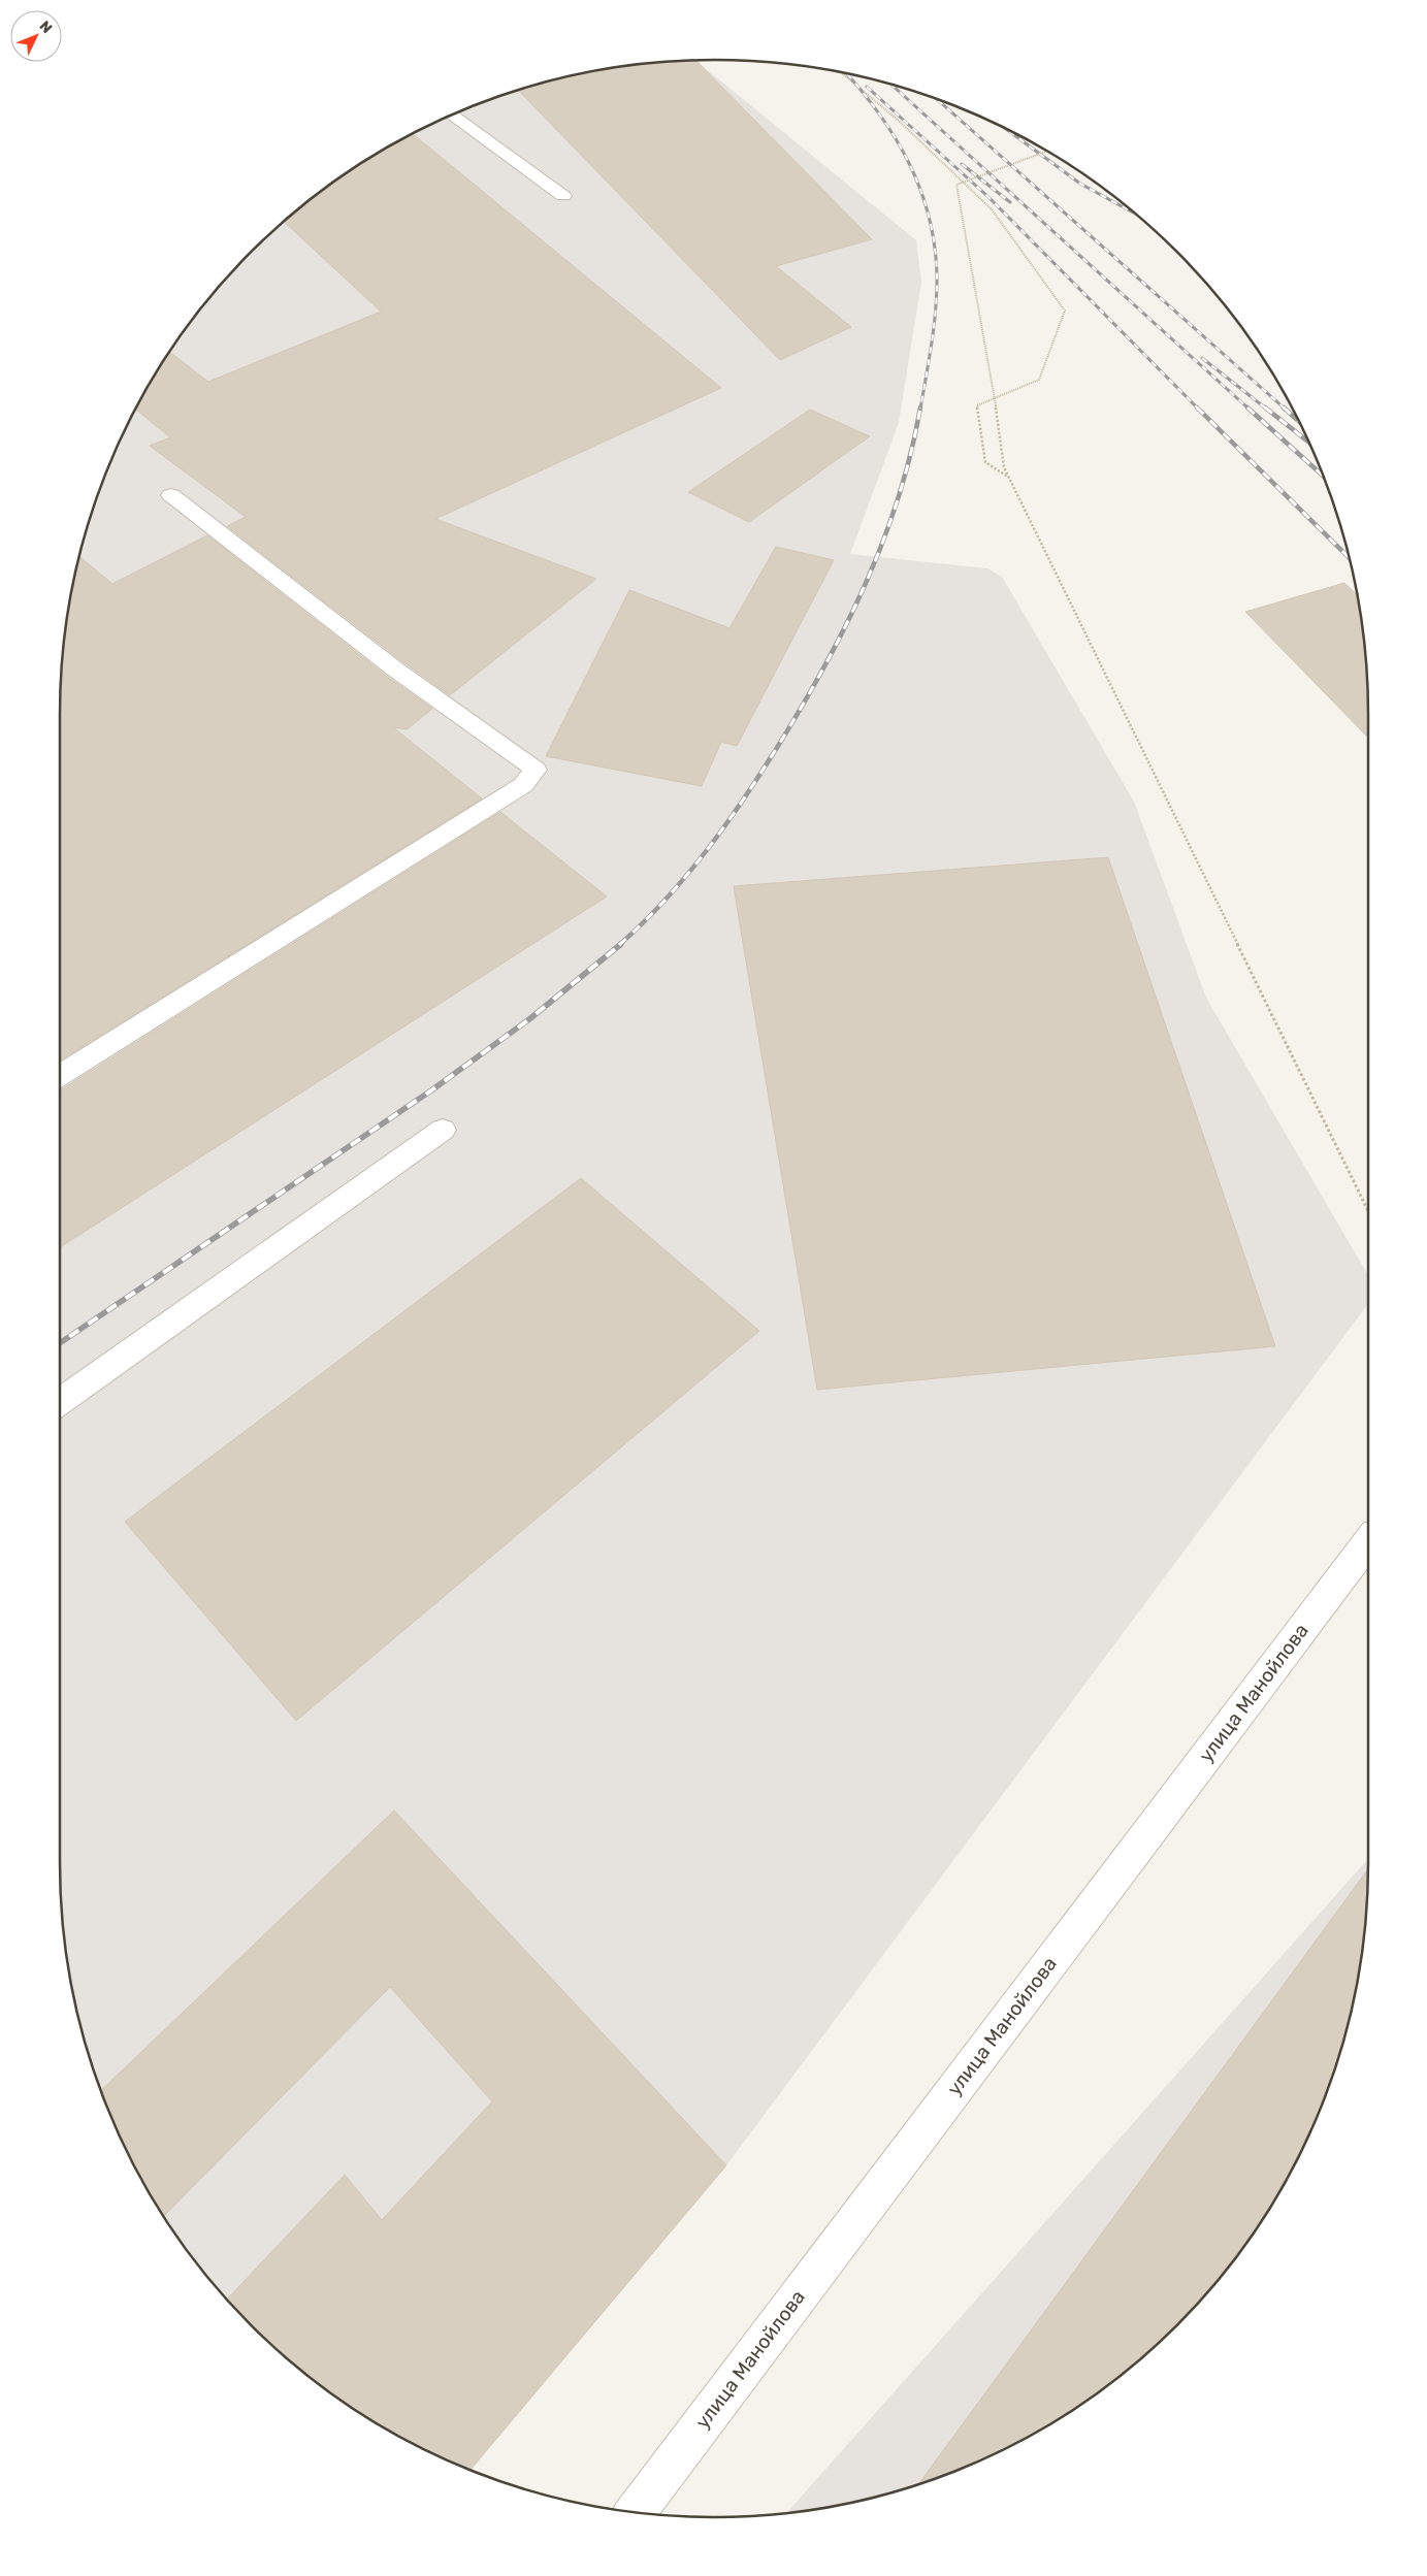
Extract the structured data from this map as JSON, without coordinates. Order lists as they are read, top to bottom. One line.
{"streets":{"street":["улица Манойлова"]},"north":"top right"}
